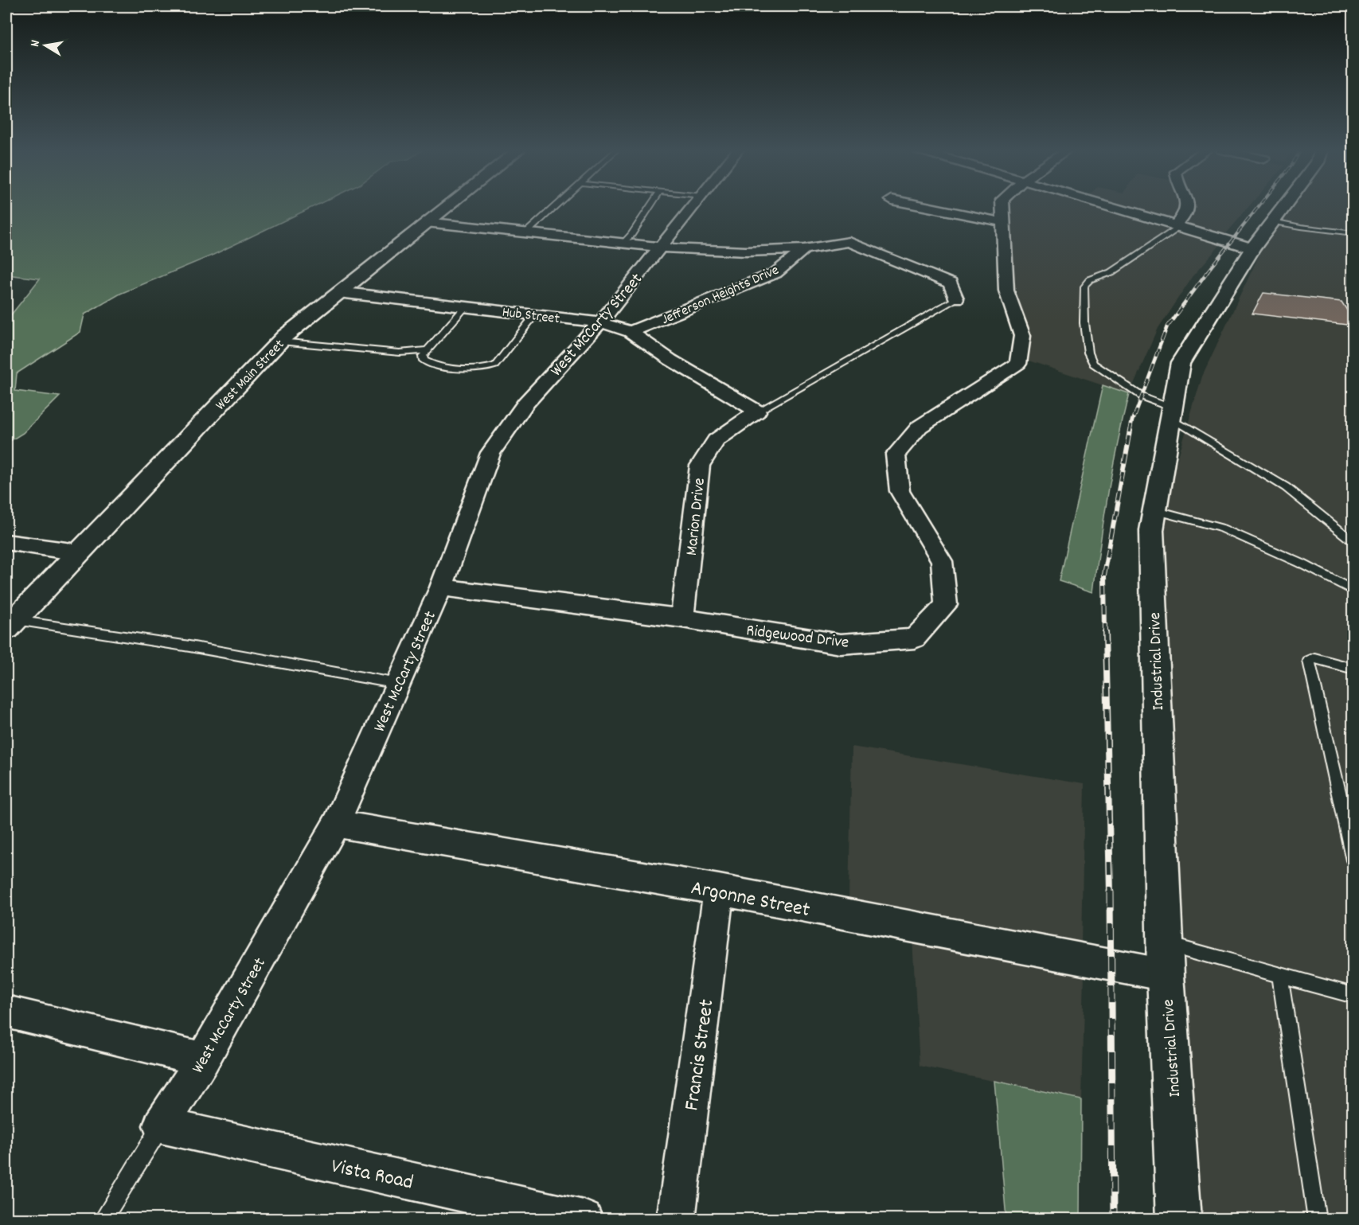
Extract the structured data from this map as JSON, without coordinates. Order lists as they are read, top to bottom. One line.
{"streets":{"main road":["West Main Street","Industrial Drive"],"street":["Jefferson Heights Drive","Hub Street","West McCarty Street","Marion Drive","Ridgewood Drive","Argonne Street","Francis Street","Vista Road"]},"crossings":[["Jefferson Heights Drive","Hub Street"],["Hub Street","West McCarty Street"],["Hub Street","West Main Street"],["Hub Street","Marion Drive"],["West McCarty Street","Ridgewood Drive"],["West McCarty Street","Argonne Street"],["West McCarty Street","Vista Road"],["Marion Drive","Ridgewood Drive"],["Industrial Drive","Argonne Street"],["Argonne Street","Francis Street"]],"north":"left"}
